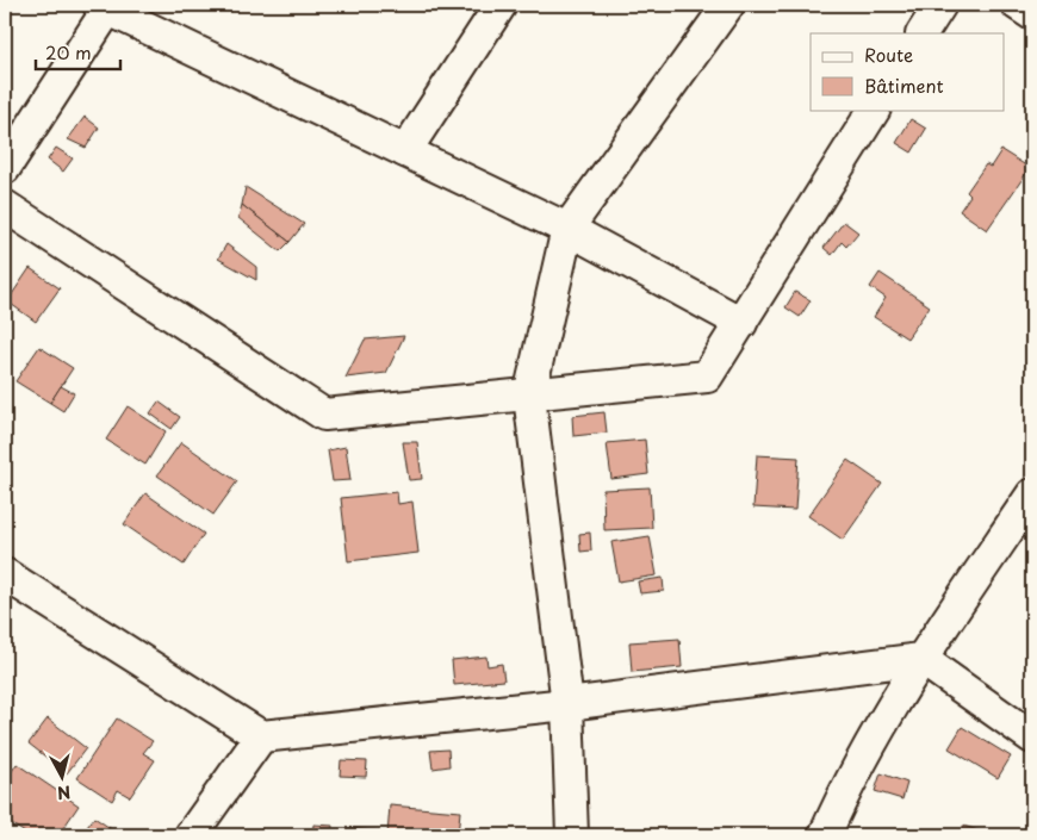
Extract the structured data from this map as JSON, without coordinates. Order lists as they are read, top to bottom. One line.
{"legend":["Route","Bâtiment"],"scale_bar":"20 m","north":"bottom"}
